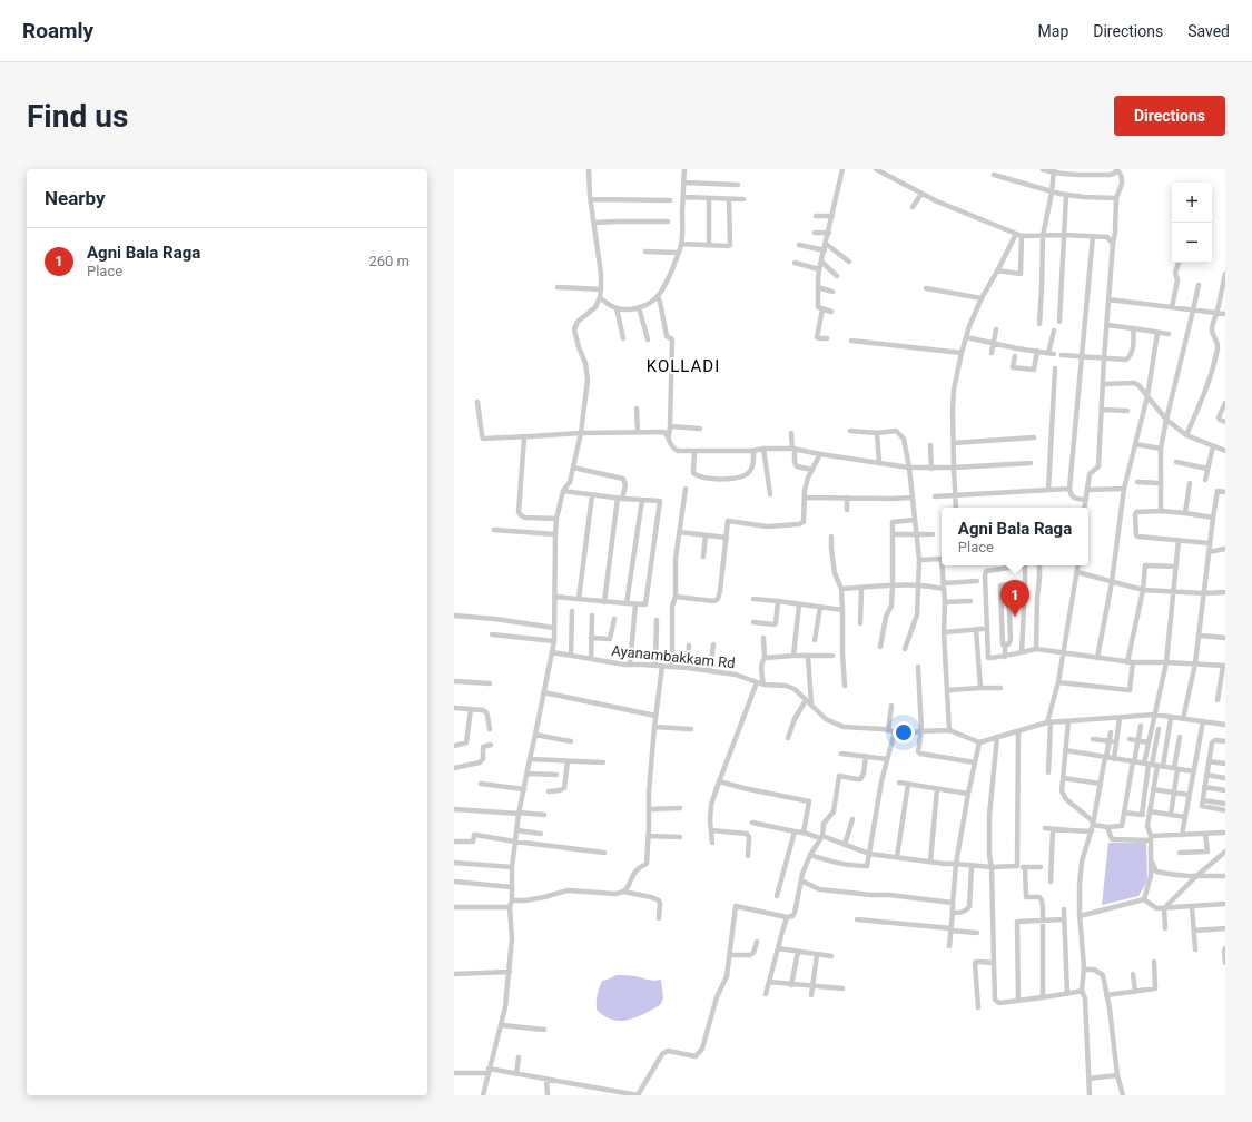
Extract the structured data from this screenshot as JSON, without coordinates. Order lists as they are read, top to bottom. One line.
{"streets":{"street":["Ayanambakkam Rd"]},"districts":["KOLLADI"],"page":{"header":"Roamly","nav":["Map","Directions","Saved"],"buttons":"Directions","title":"Find us","heading":"Nearby","map_buttons":["+","−"],"list":[{"mark":"1","name":"Agni Bala Raga","note":"Place","value":"260 m"}],"popup":["Agni Bala Raga","Place"],"pins":"1"}}
